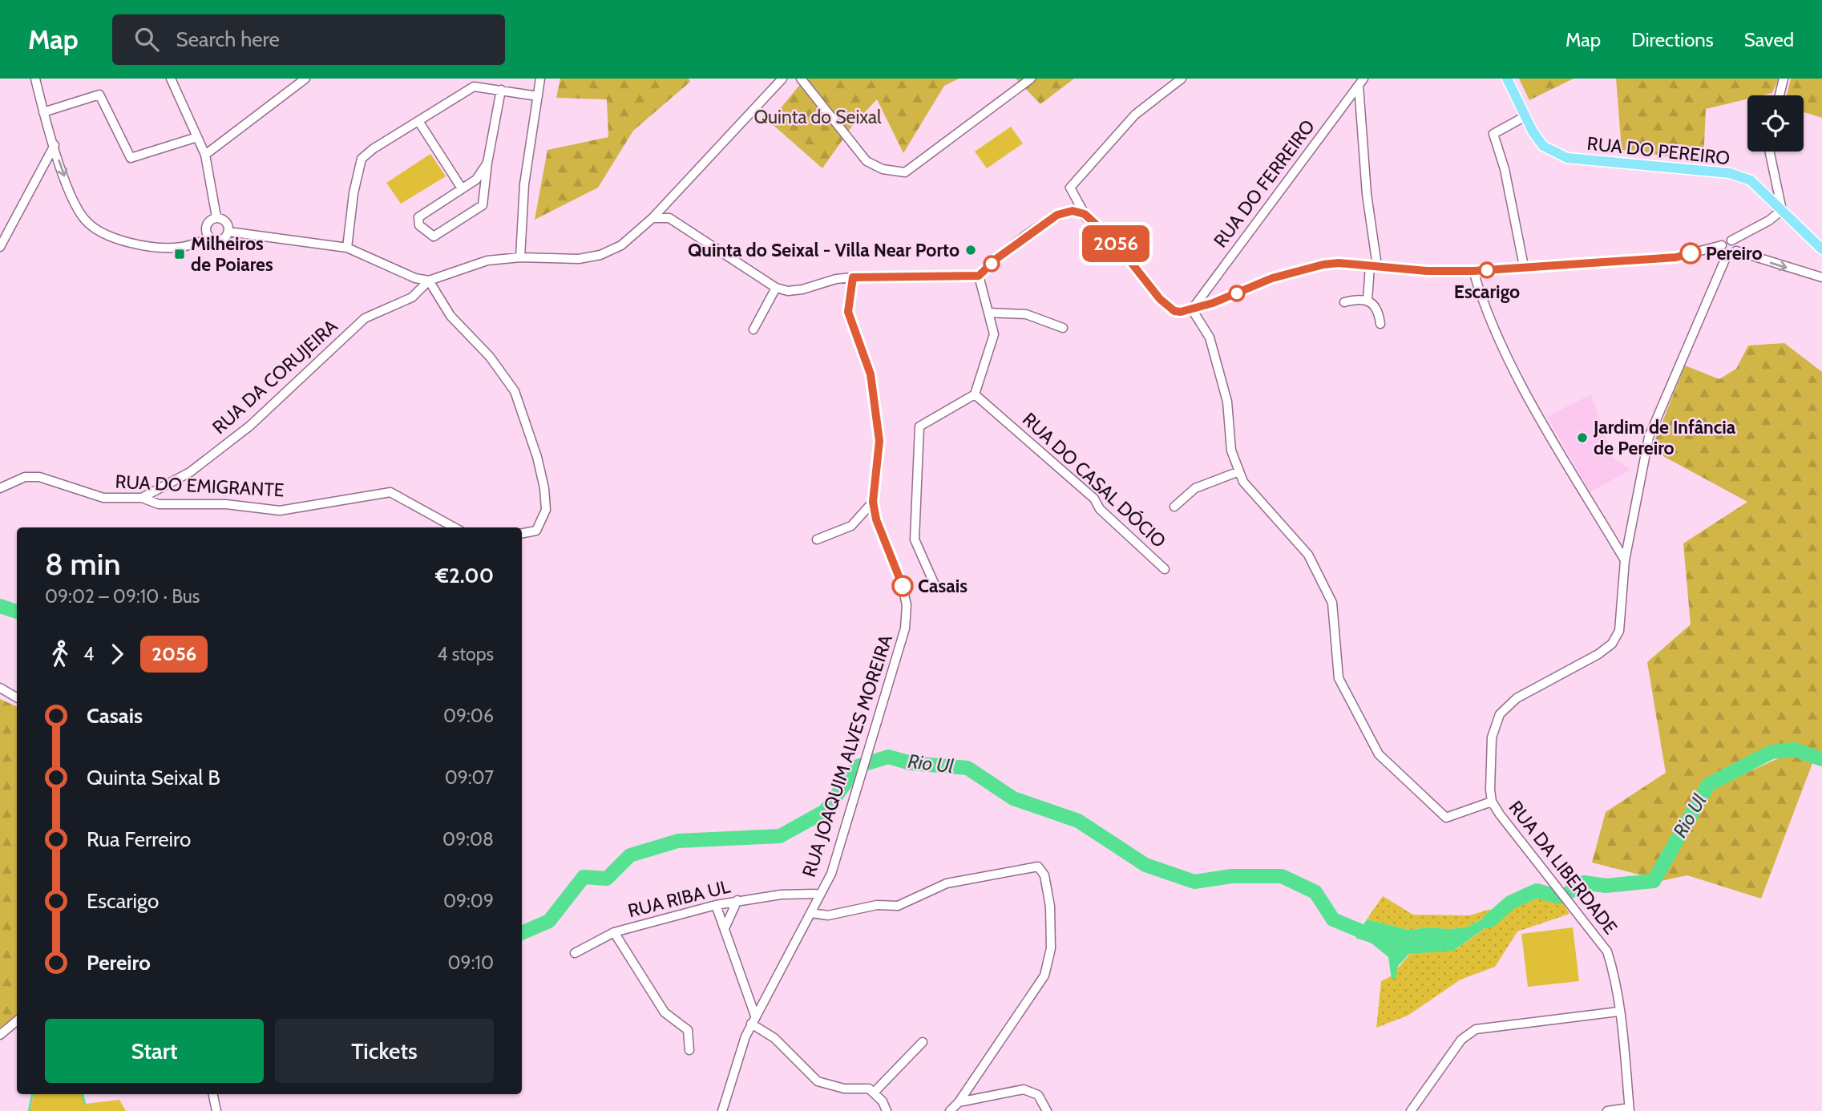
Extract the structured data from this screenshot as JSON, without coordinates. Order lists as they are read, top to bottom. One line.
{"streets":{"main road":["RUA DO PEREIRO"],"street":["RUA DO FERREIRO","RUA DA CORUJEIRA","RUA DO CASAL DÓCIO","RUA DO EMIGRANTE","RUA JOAQUIM ALVES MOREIRA","RUA DA LIBERDADE","RUA RIBA UL"]},"crossings":[["RUA DA CORUJEIRA","RUA DO EMIGRANTE"],["RUA JOAQUIM ALVES MOREIRA","RUA RIBA UL"]],"water":["Rio Ul"],"parks":["Quinta do Seixal"],"places":{"other":["Quinta do Seixal - Villa Near Porto","Pereiro","Escarigo","Jardim de Infância de Pereiro","Casais"],"transit":["Milheiros de Poiares"]},"lines":["bus line 2056"],"page":{"header":"Map","search":"Search here","nav":["Map","Directions","Saved"],"on_map":"2056","heading":["8 min","09:02 – 09:10 · Bus","€2.00"],"legs":["4","2056","4 stops"],"list":[{"name":"Casais","value":"09:06"},{"name":"Quinta Seixal B","value":"09:07"},{"name":"Rua Ferreiro","value":"09:08"},{"name":"Escarigo","value":"09:09"},{"name":"Pereiro","value":"09:10"}],"buttons":["Start","Tickets"]}}
